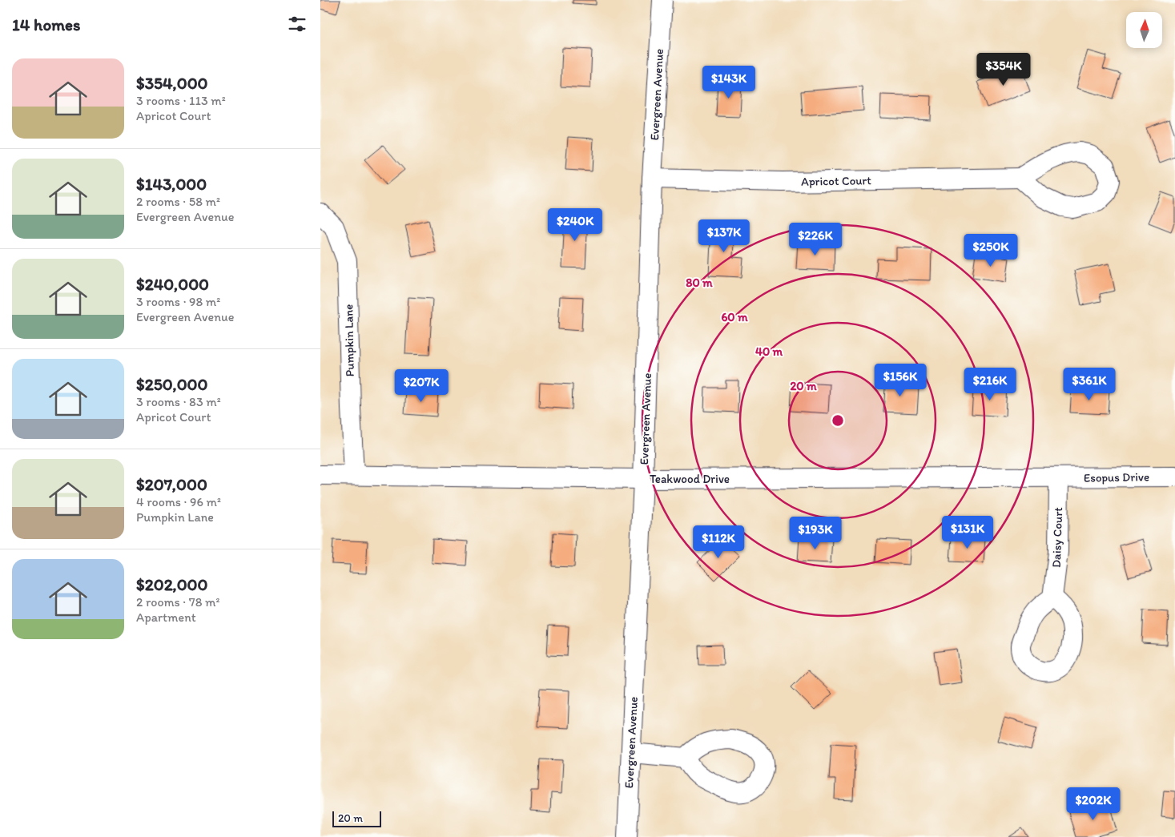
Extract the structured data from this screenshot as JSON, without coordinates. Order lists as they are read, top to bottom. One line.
{"streets":{"street":["Evergreen Avenue","Apricot Court","Pumpkin Lane","Esopus Drive","Teakwood Drive","Daisy Court"]},"crossings":[["Evergreen Avenue","Apricot Court"],["Evergreen Avenue","Teakwood Drive"],["Pumpkin Lane","Teakwood Drive"],["Esopus Drive","Teakwood Drive"],["Esopus Drive","Daisy Court"],["Teakwood Drive","Daisy Court"]],"scale_bar":"20 m","north":"top","page":{"heading":"14 homes","list":[{"name":"$354,000","note":"3 rooms · 113 m² · Apricot Court"},{"name":"$143,000","note":"2 rooms · 58 m² · Evergreen Avenue"},{"name":"$240,000","note":"3 rooms · 98 m² · Evergreen Avenue"},{"name":"$250,000","note":"3 rooms · 83 m² · Apricot Court"},{"name":"$207,000","note":"4 rooms · 96 m² · Pumpkin Lane"},{"name":"$202,000","note":"2 rooms · 78 m² · Apartment"}],"price":["$354K","$143K","$240K","$137K","$226K","$250K","$156K","$216K","$361K","$207K","$131K","$193K","$112K","$202K"],"scale":"20 m"},"rings":["80 m","60 m","40 m","20 m"]}
